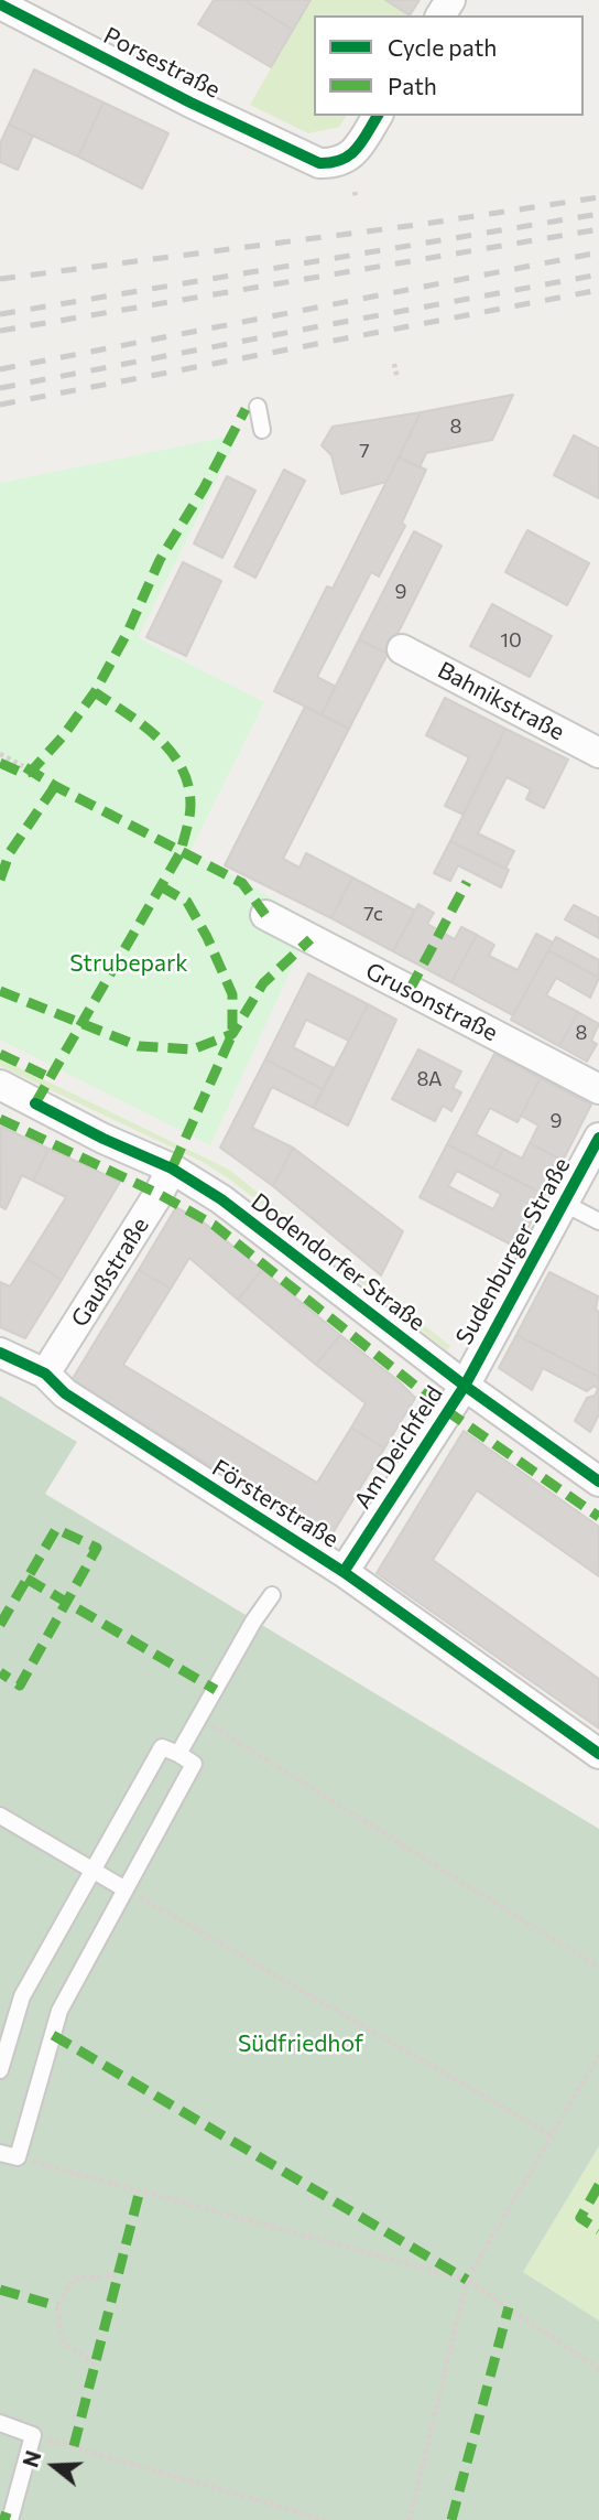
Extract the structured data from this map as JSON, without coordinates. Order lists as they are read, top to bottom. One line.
{"streets":{"street":["Porsestraße","Bahnikstraße","Grusonstraße","Sudenburger Straße","Dodendorfer Straße","Gaußstraße","Am Deichfeld","Försterstraße"]},"crossings":[["Sudenburger Straße","Dodendorfer Straße"],["Sudenburger Straße","Am Deichfeld"],["Dodendorfer Straße","Gaußstraße"],["Dodendorfer Straße","Am Deichfeld"],["Gaußstraße","Försterstraße"],["Am Deichfeld","Försterstraße"]],"parks":["Strubepark","Südfriedhof"],"house_numbers":["8","7","9","10","7c","8","8A","9"],"legend":["Cycle path","Path"],"north":"left"}
